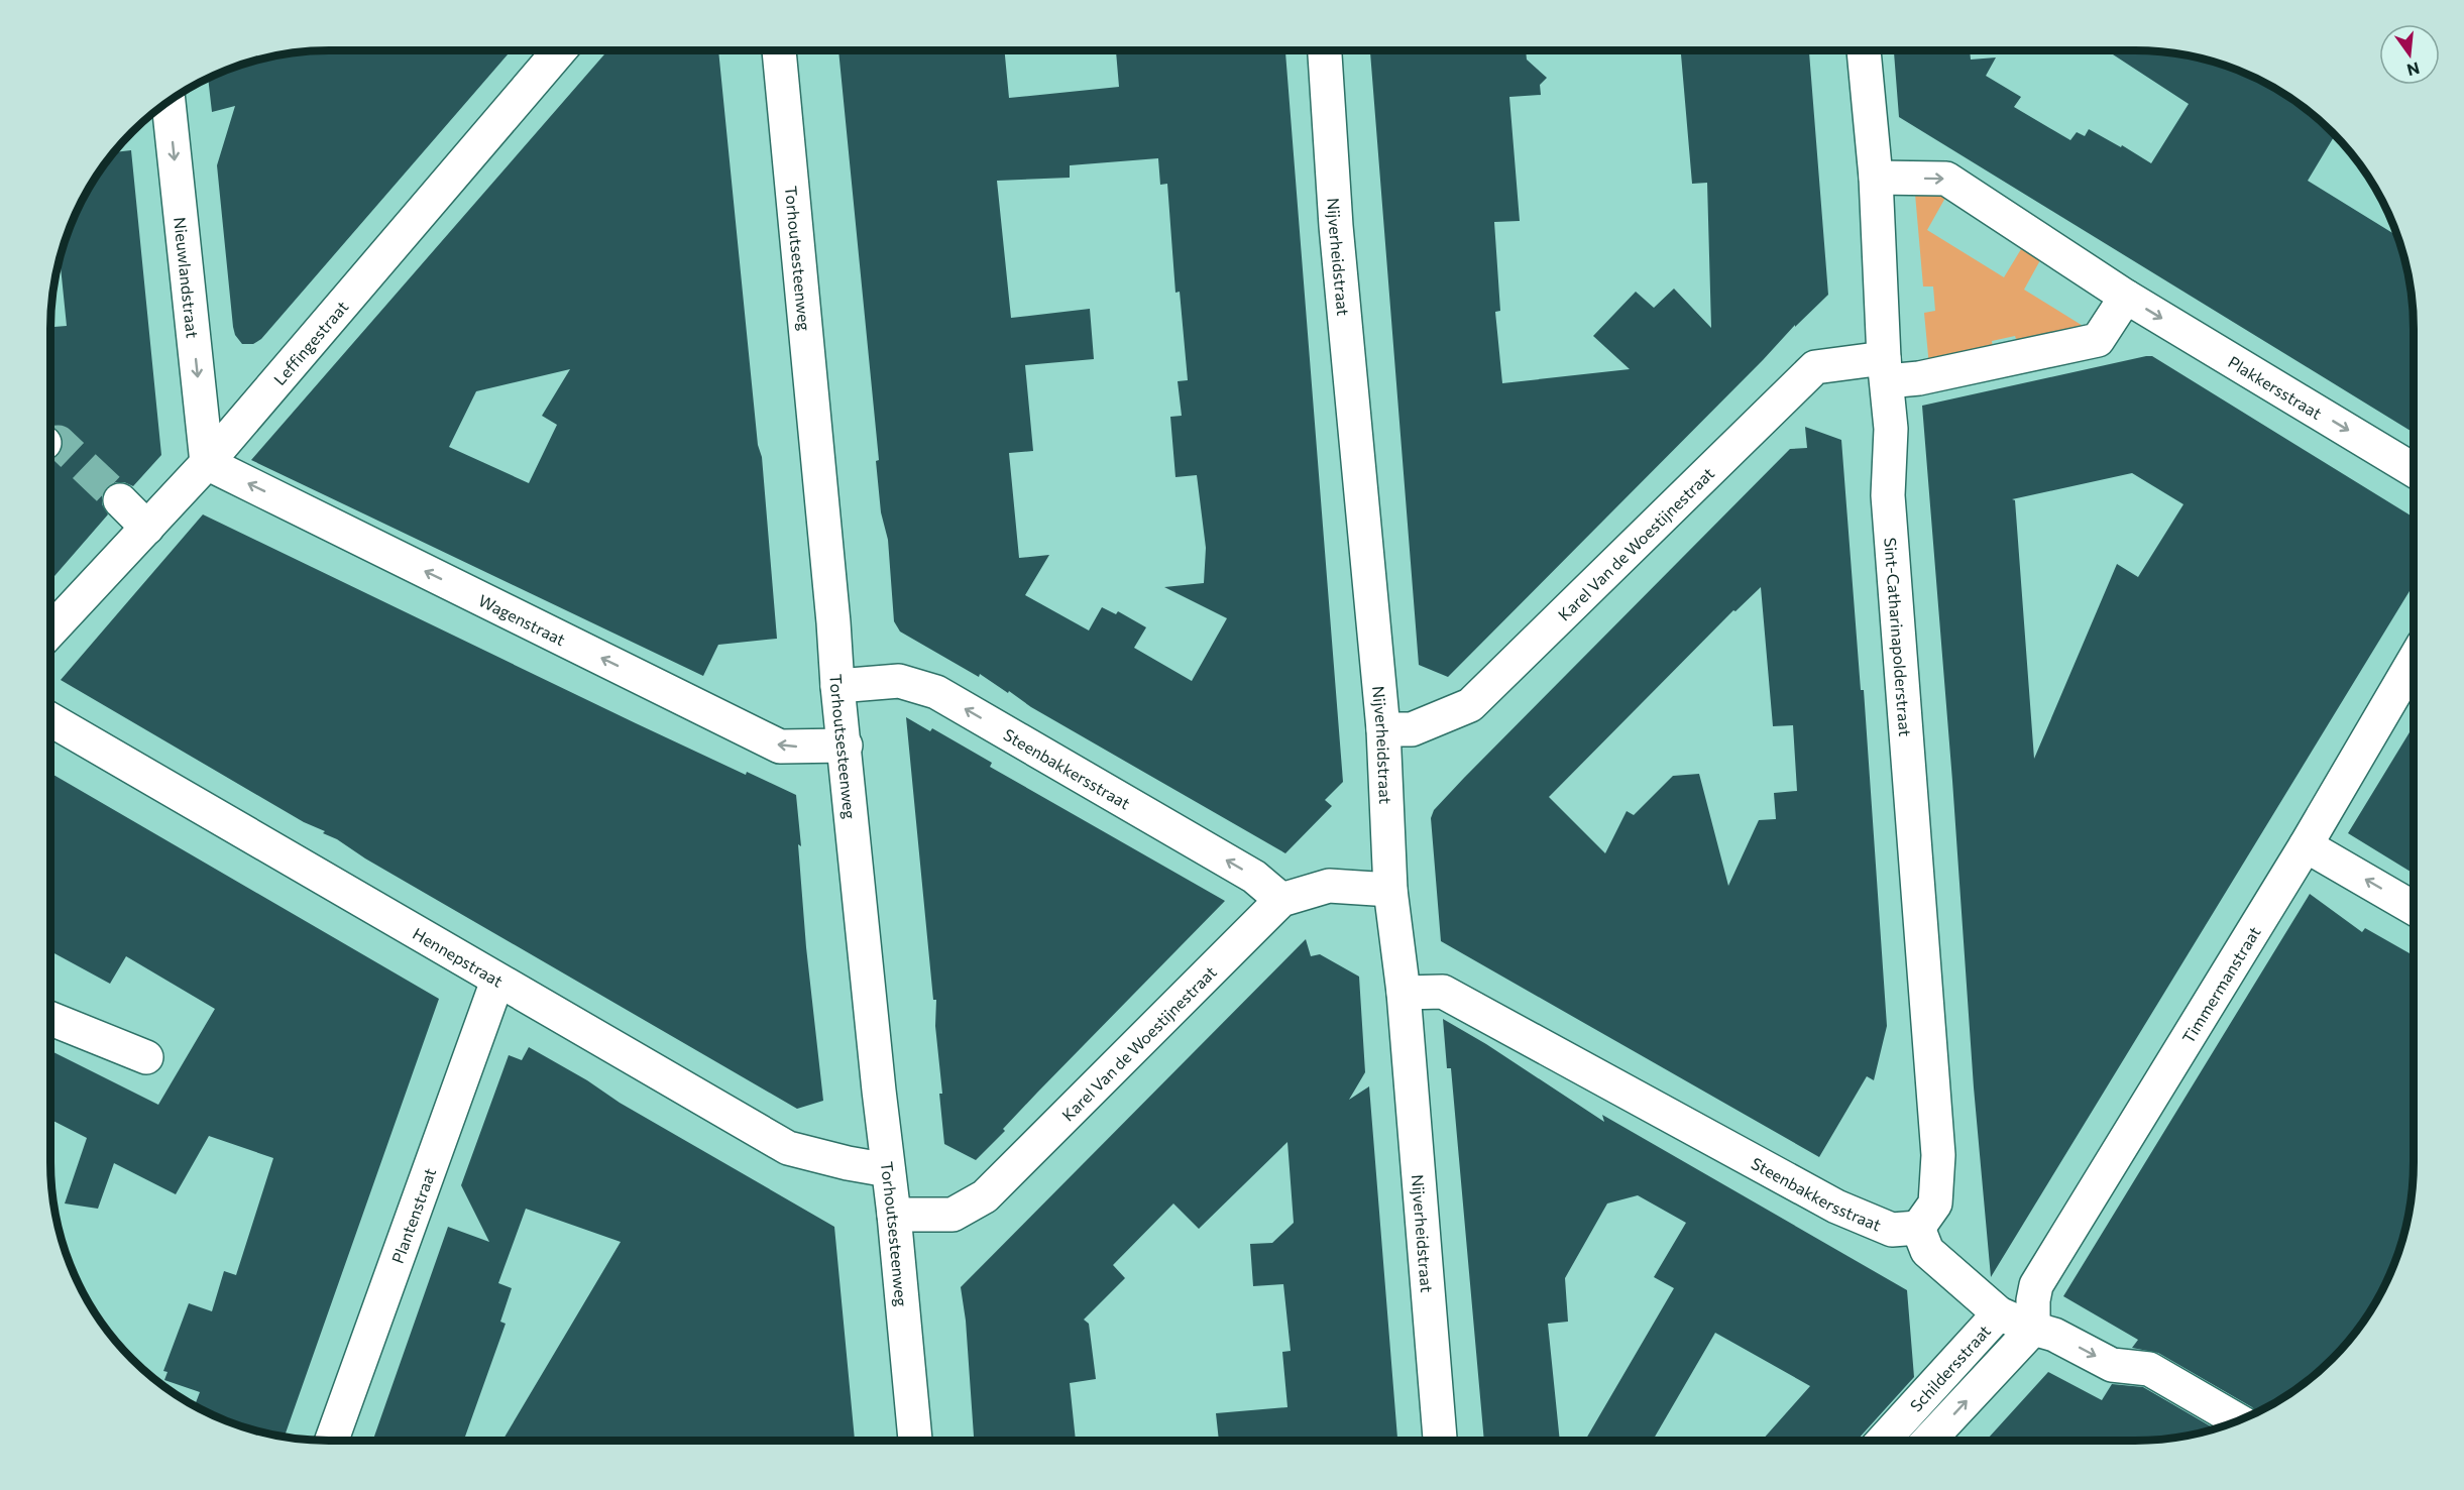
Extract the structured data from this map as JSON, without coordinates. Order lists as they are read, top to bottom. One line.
{"streets":{"street":["Nijverheidstraat","Torhoutsesteenweg","Nieuwlandstraat","Leffingestraat","Plakkersstraat","Karel Van de Woestijnestraat","Wagenstraat","Sint-Catharinapolderstraat","Steenbakkersstraat","Hennepstraat","Timmermanstraat","Plantenstraat","Schildersstraat"]},"crossings":[["Nijverheidstraat","Karel Van de Woestijnestraat"],["Nijverheidstraat","Steenbakkersstraat"],["Torhoutsesteenweg","Karel Van de Woestijnestraat"],["Torhoutsesteenweg","Wagenstraat"],["Torhoutsesteenweg","Steenbakkersstraat"],["Torhoutsesteenweg","Hennepstraat"],["Nieuwlandstraat","Leffingestraat"],["Nieuwlandstraat","Wagenstraat"],["Leffingestraat","Wagenstraat"],["Plakkersstraat","Sint-Catharinapolderstraat"],["Karel Van de Woestijnestraat","Sint-Catharinapolderstraat"],["Karel Van de Woestijnestraat","Steenbakkersstraat"],["Sint-Catharinapolderstraat","Steenbakkersstraat"],["Hennepstraat","Plantenstraat"],["Timmermanstraat","Schildersstraat"]],"one_way":["Nieuwlandstraat","Plakkersstraat","Wagenstraat","Steenbakkersstraat"],"north":"bottom"}
